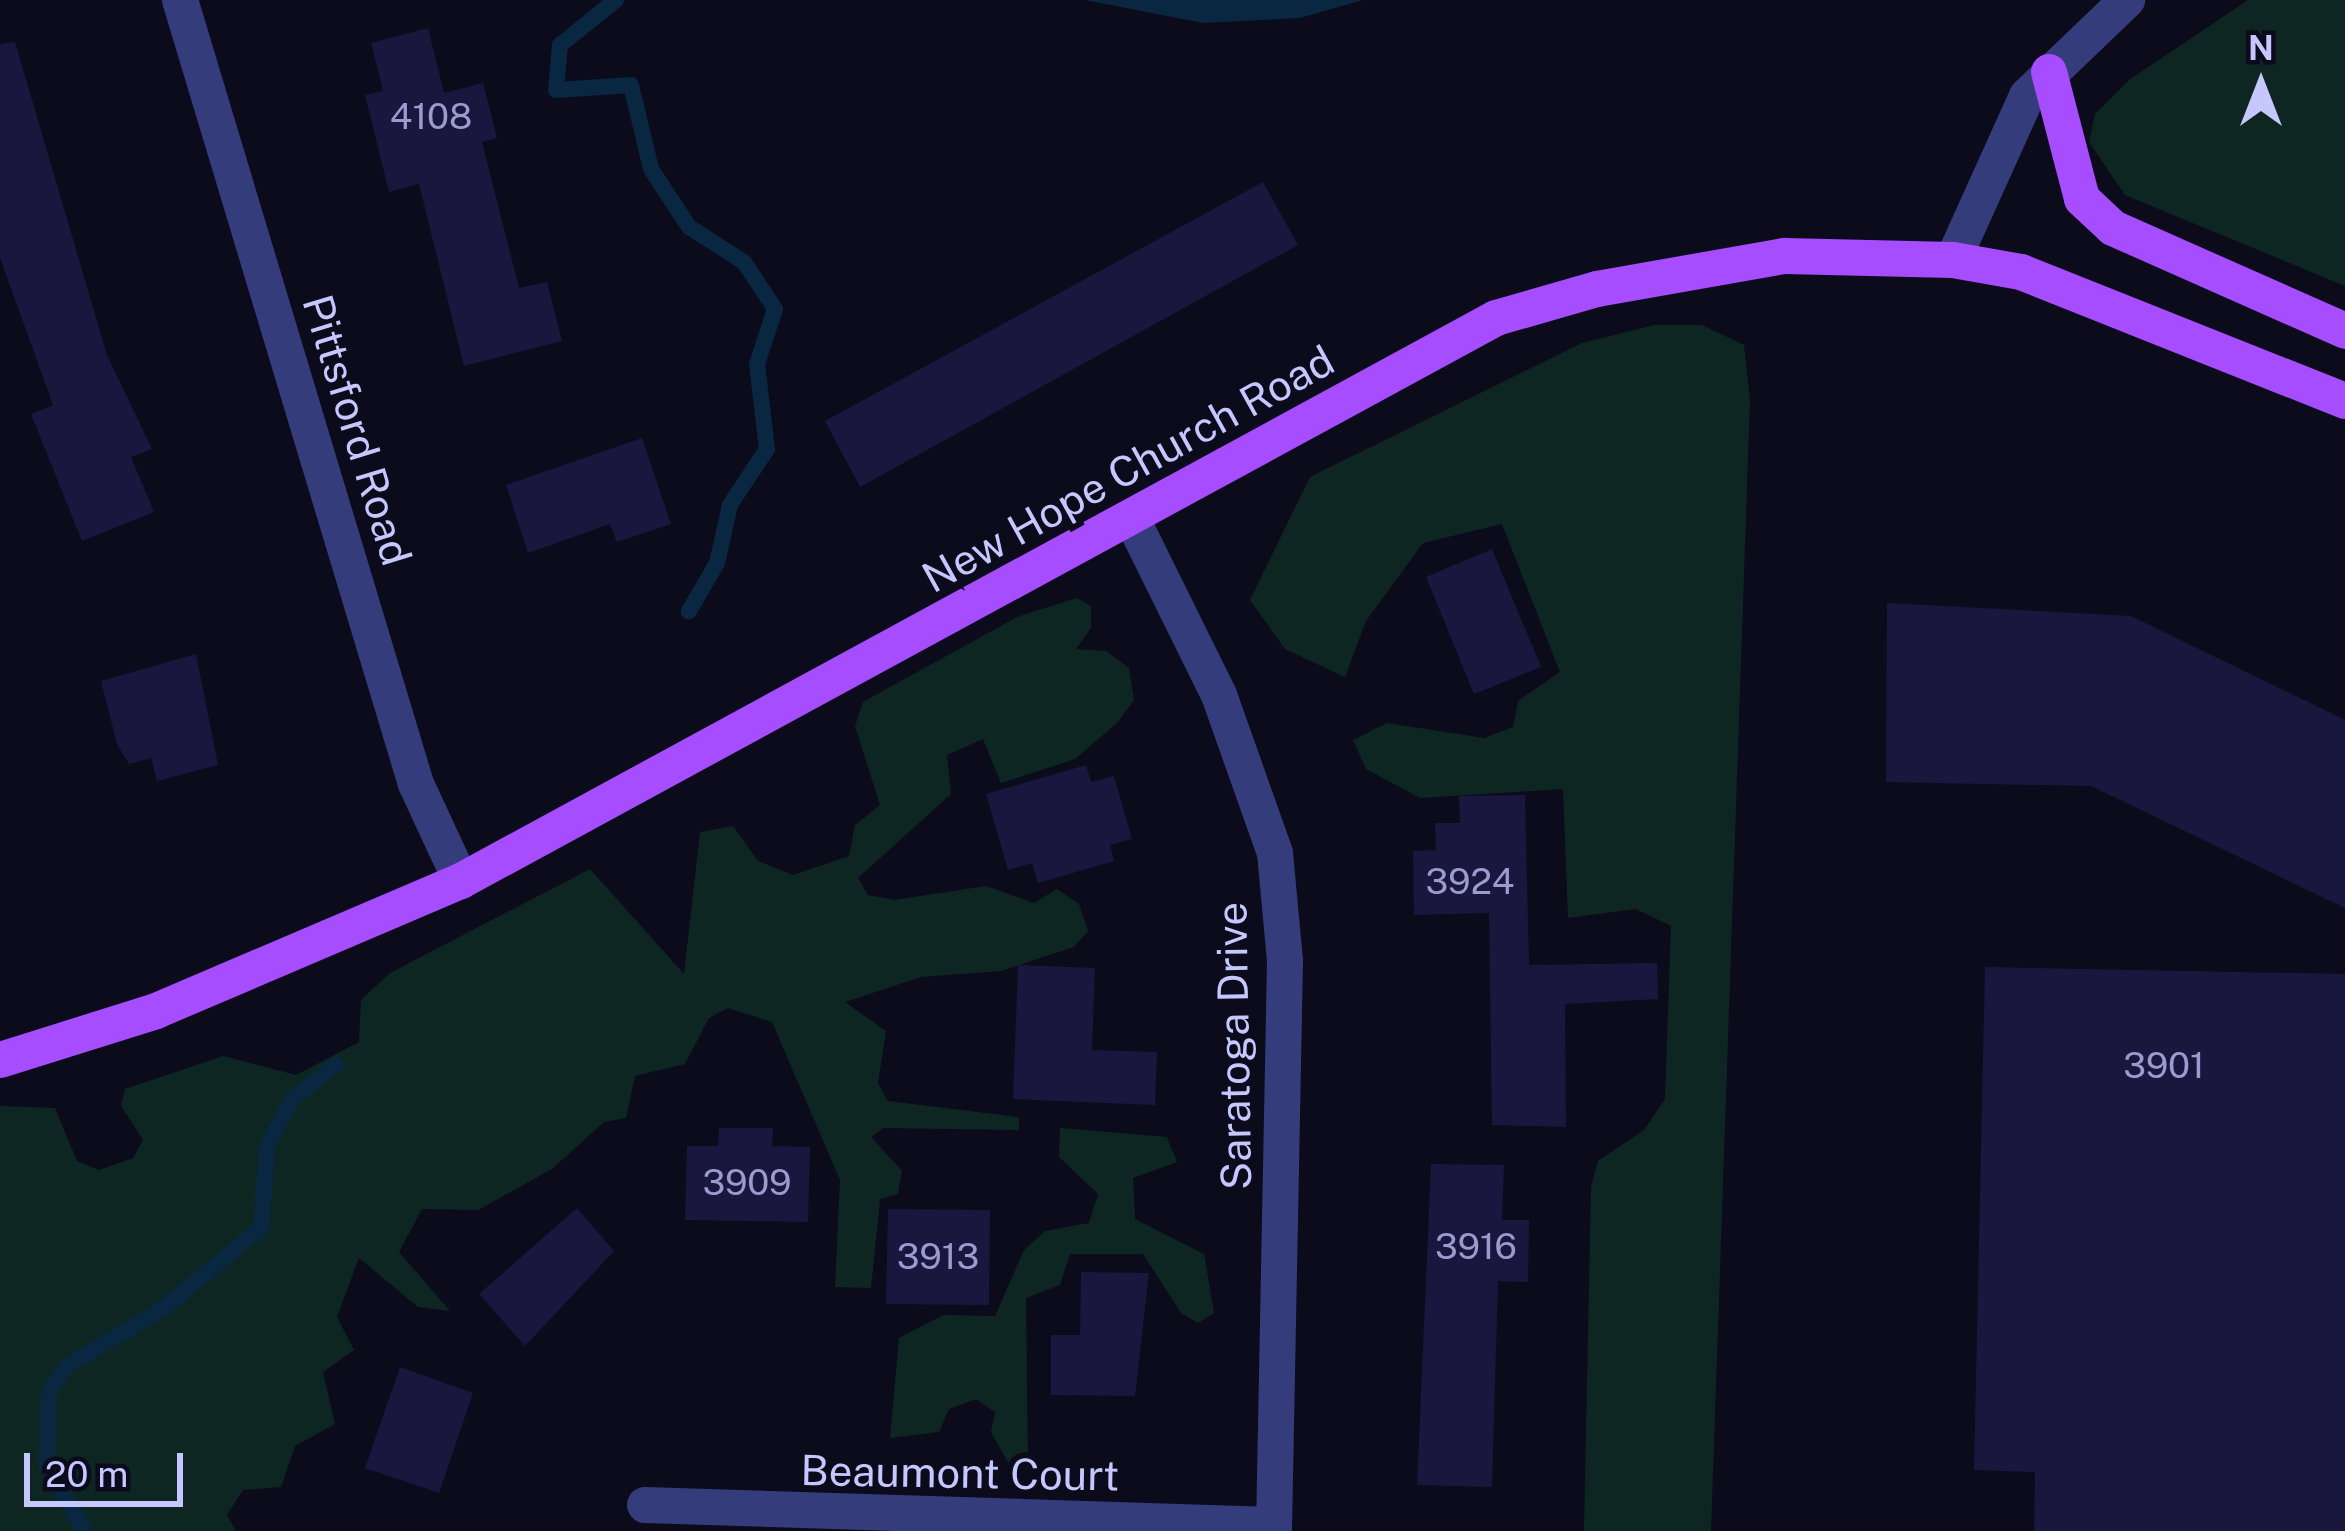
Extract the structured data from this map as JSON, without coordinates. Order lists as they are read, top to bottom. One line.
{"streets":{"main road":["New Hope Church Road"],"street":["Pittsford Road","Saratoga Drive","Beaumont Court"]},"crossings":[["Pittsford Road","New Hope Church Road"],["New Hope Church Road","Saratoga Drive"],["Saratoga Drive","Beaumont Court"]],"house_numbers":["4108","3924","3901","3909","3916","3913"],"scale_bar":"20 m","north":"top"}
